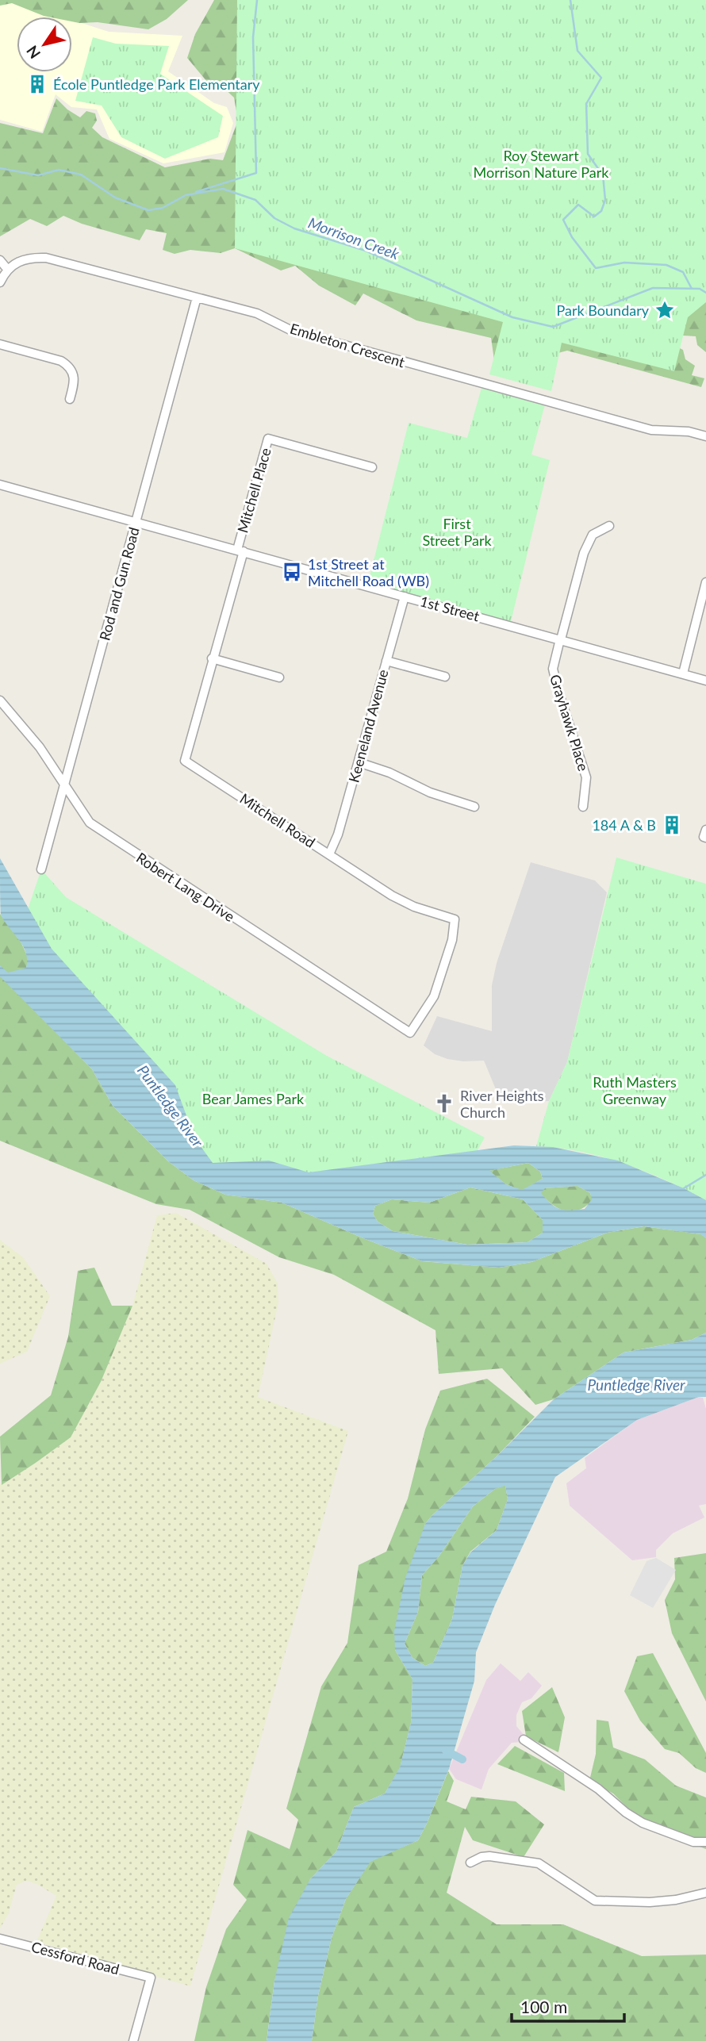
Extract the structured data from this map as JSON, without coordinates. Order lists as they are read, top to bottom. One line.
{"streets":{"street":["Embleton Crescent","Mitchell Place","Rod and Gun Road","1st Street","Grayhawk Place","Keeneland Avenue","Mitchell Road","Robert Lang Drive","Cessford Road"]},"crossings":[["Embleton Crescent","Rod and Gun Road"],["Mitchell Place","1st Street"],["Mitchell Place","Mitchell Road"],["Rod and Gun Road","1st Street"],["Rod and Gun Road","Robert Lang Drive"],["1st Street","Grayhawk Place"],["1st Street","Keeneland Avenue"],["1st Street","Mitchell Road"],["Keeneland Avenue","Mitchell Road"],["Mitchell Road","Robert Lang Drive"]],"water":["Morrison Creek","Puntledge River"],"parks":["Roy Stewart Morrison Nature Park","First Street Park","Ruth Masters Greenway","Bear James Park"],"places":{"building":["École Puntledge Park Elementary","184 A & B"],"place":["Park Boundary"],"bus stop":["1st Street at Mitchell Road (WB)"],"church":["River Heights Church"]},"scale_bar":"100 m","north":"bottom left"}
